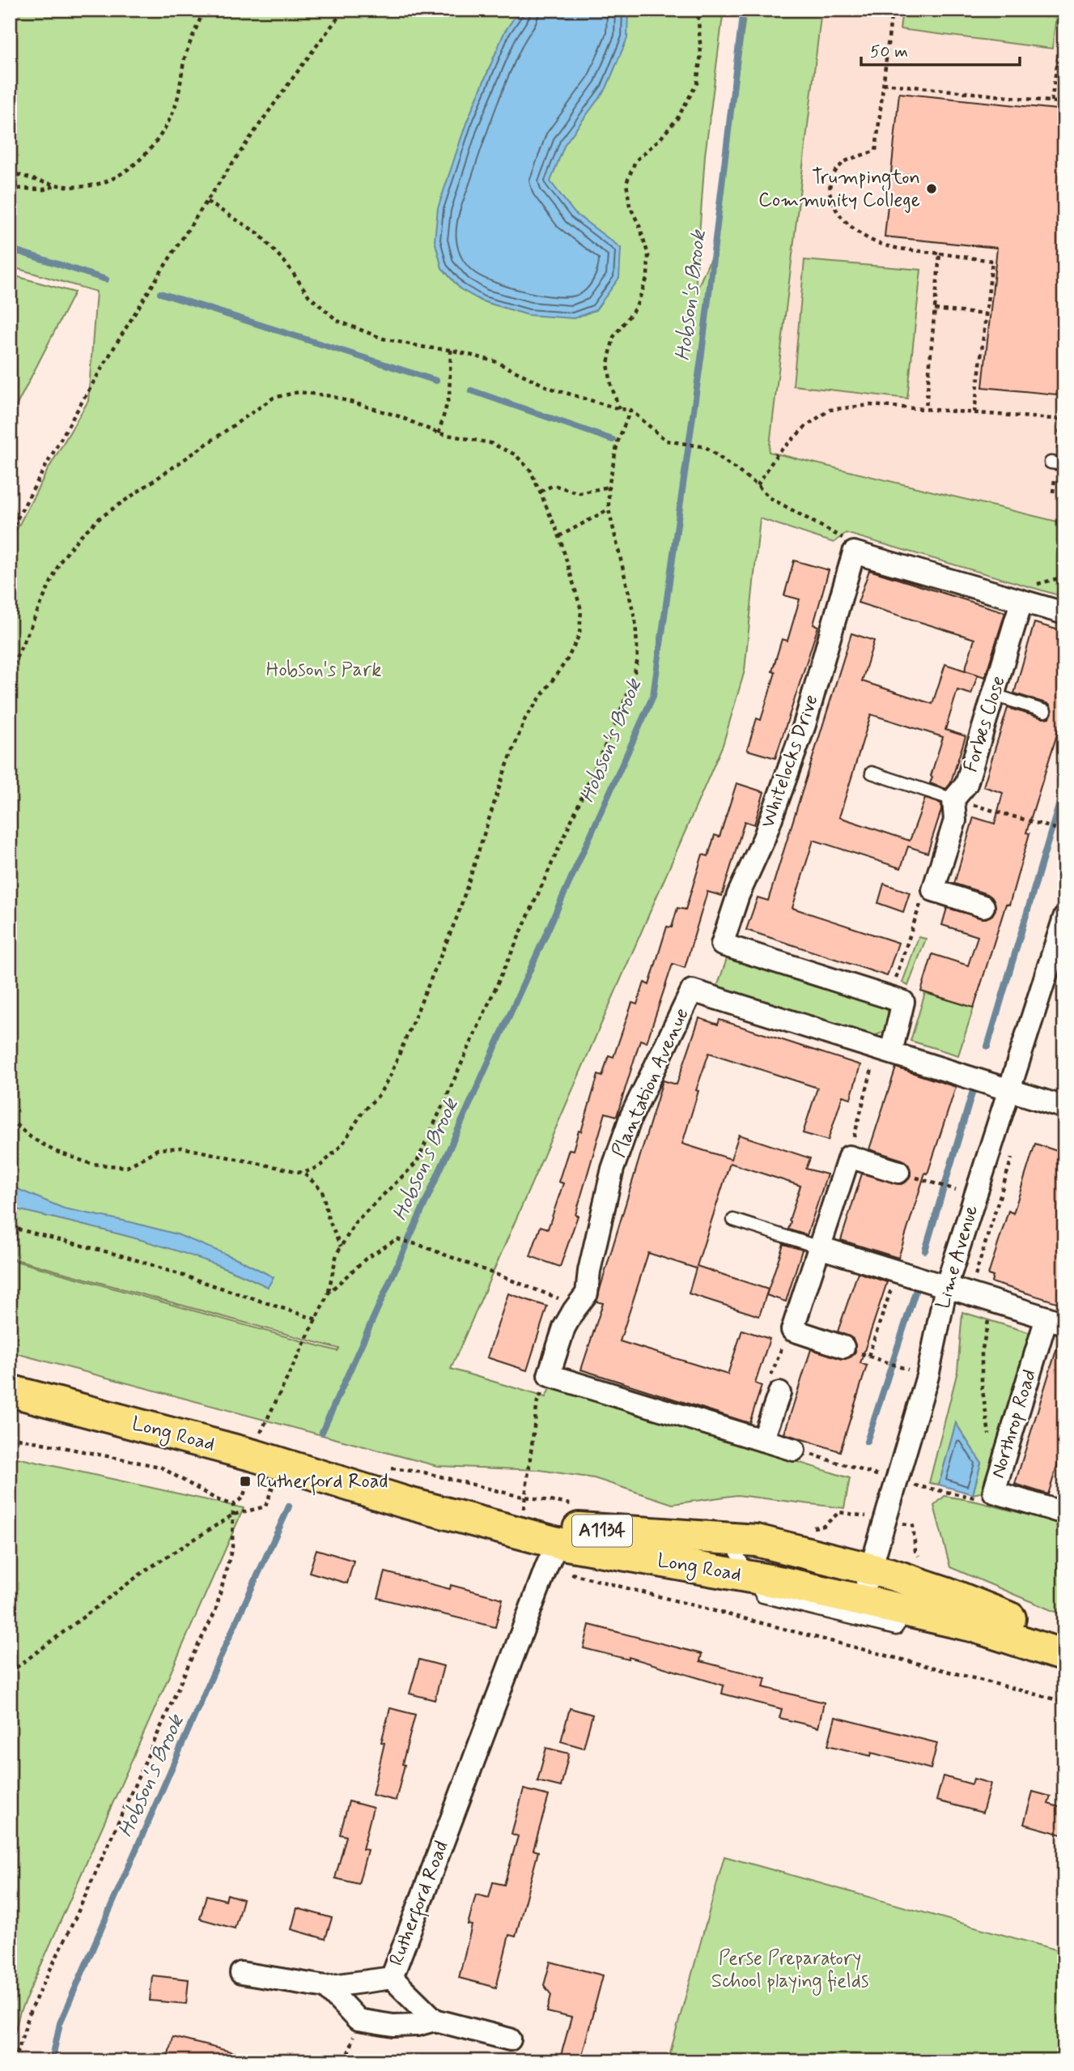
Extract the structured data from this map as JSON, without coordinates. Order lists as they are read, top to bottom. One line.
{"streets":{"main road":["Long Road","A1134"],"street":["Forbes Close","Whitelocks Drive","Plantation Avenue","Lime Avenue","Northrop Road","Rutherford Road"]},"crossings":[["Plantation Avenue","Lime Avenue"],["Lime Avenue","Northrop Road"],["Lime Avenue","Long Road"],["Long Road","Rutherford Road"]],"water":["Hobson's Brook"],"parks":["Hobson's Park","Perse Preparatory School playing fields"],"places":{"other":["Trumpington Community College"],"transit":["Rutherford Road"]},"scale_bar":"50 m"}
